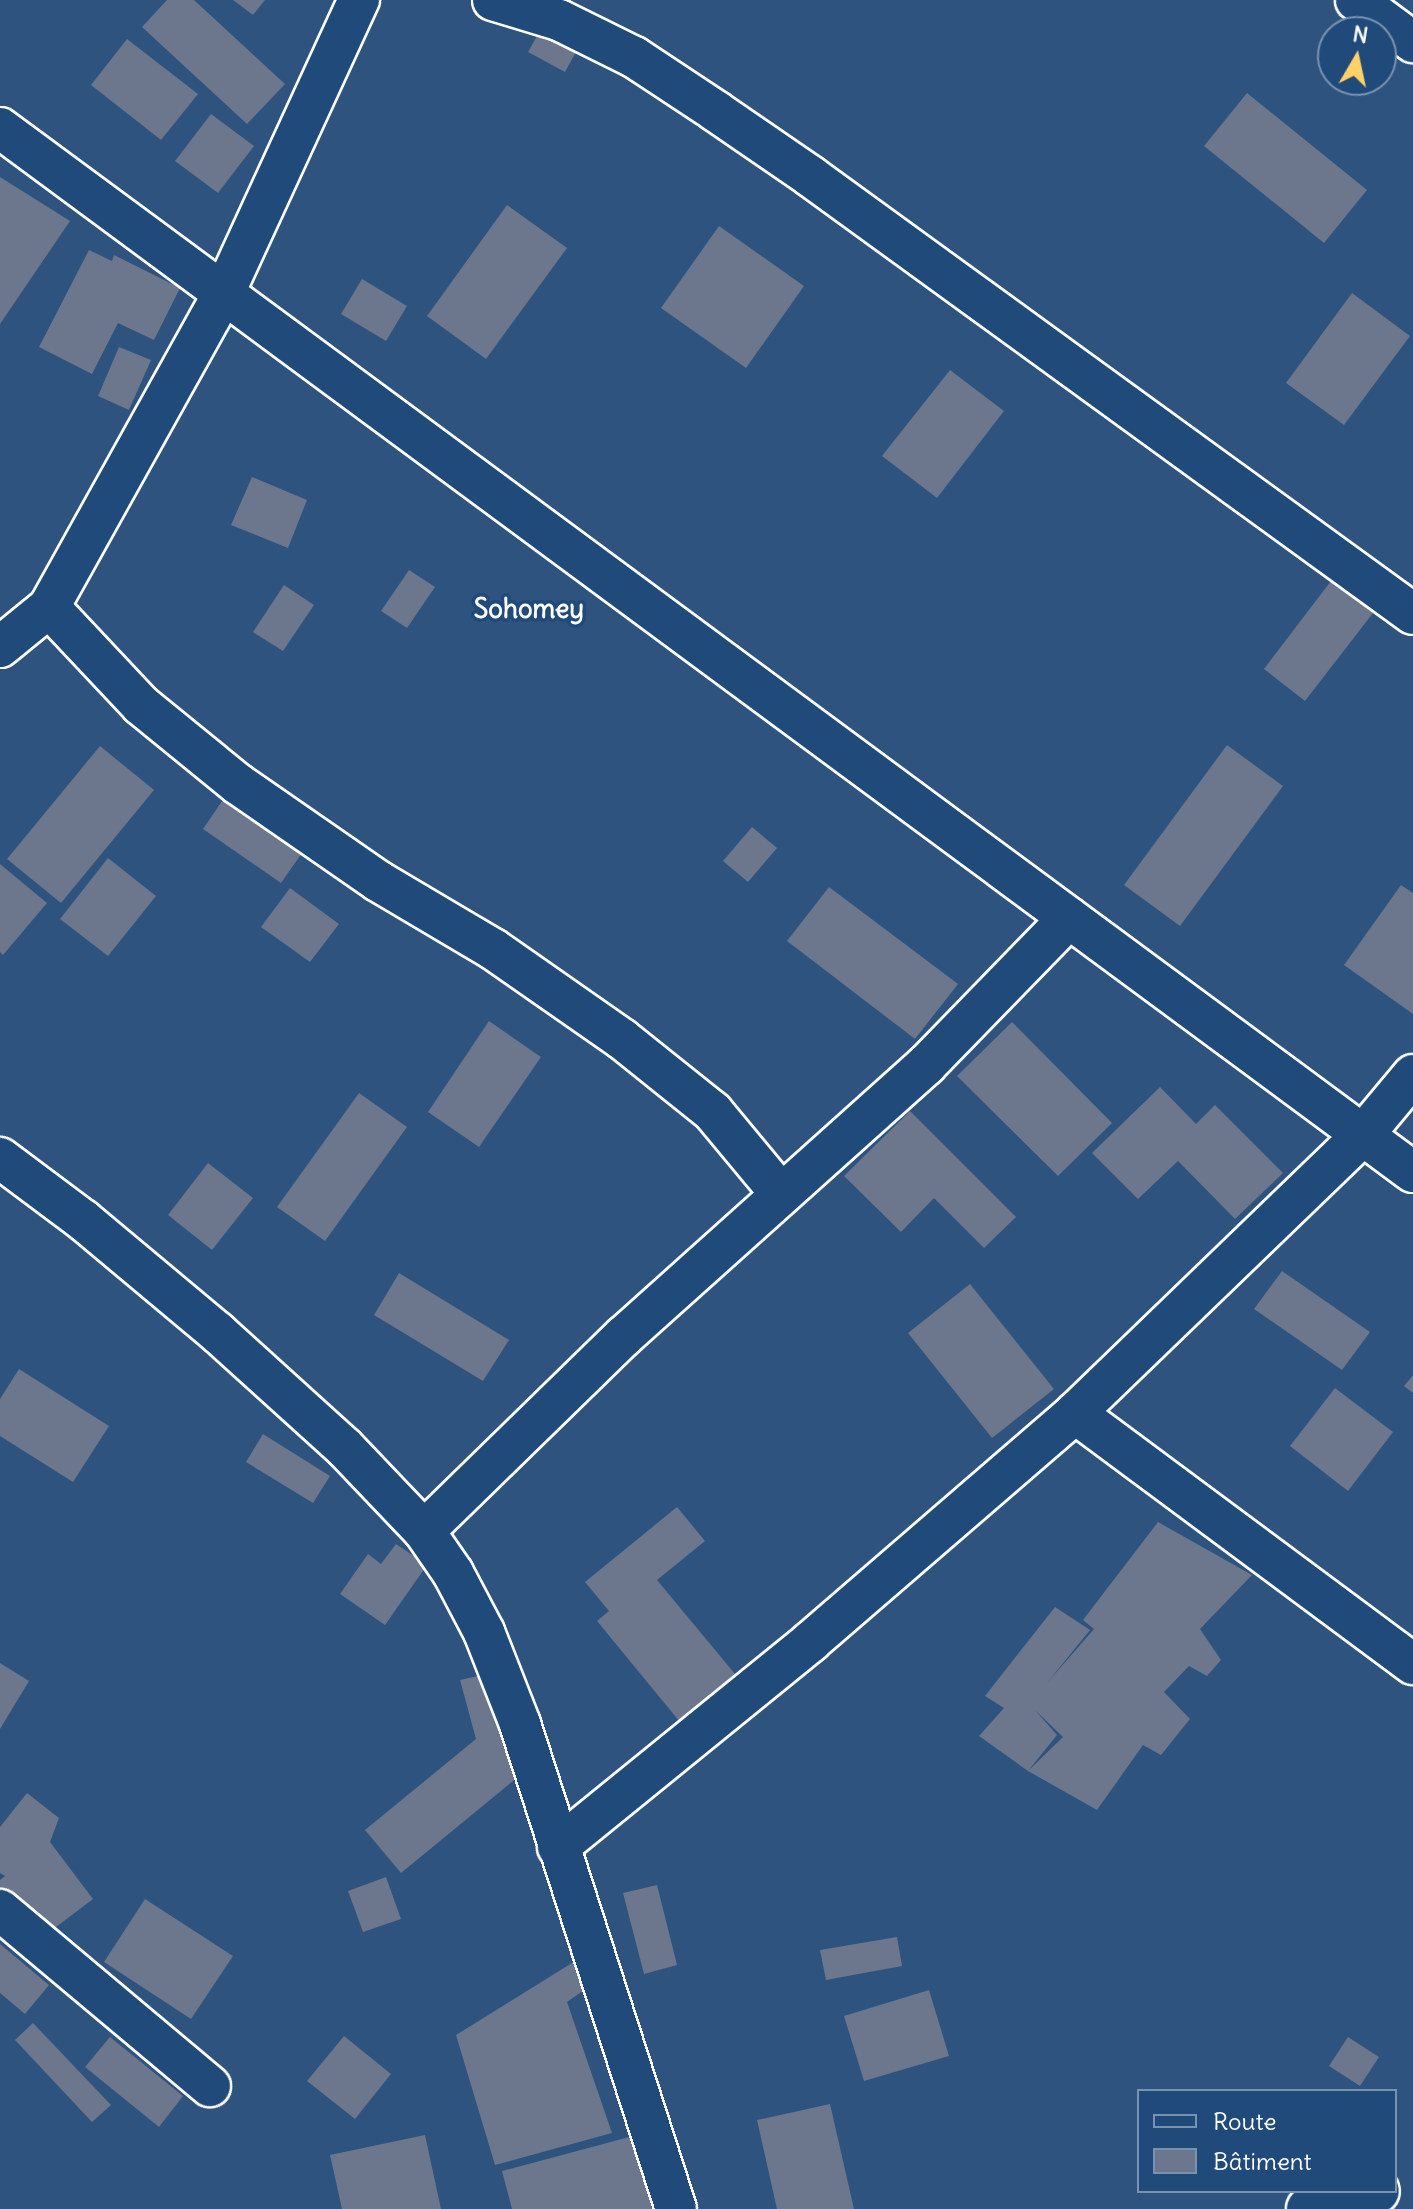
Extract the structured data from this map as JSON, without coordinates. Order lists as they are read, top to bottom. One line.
{"districts":["Sohomey"],"legend":["Route","Bâtiment"],"north":"top"}
